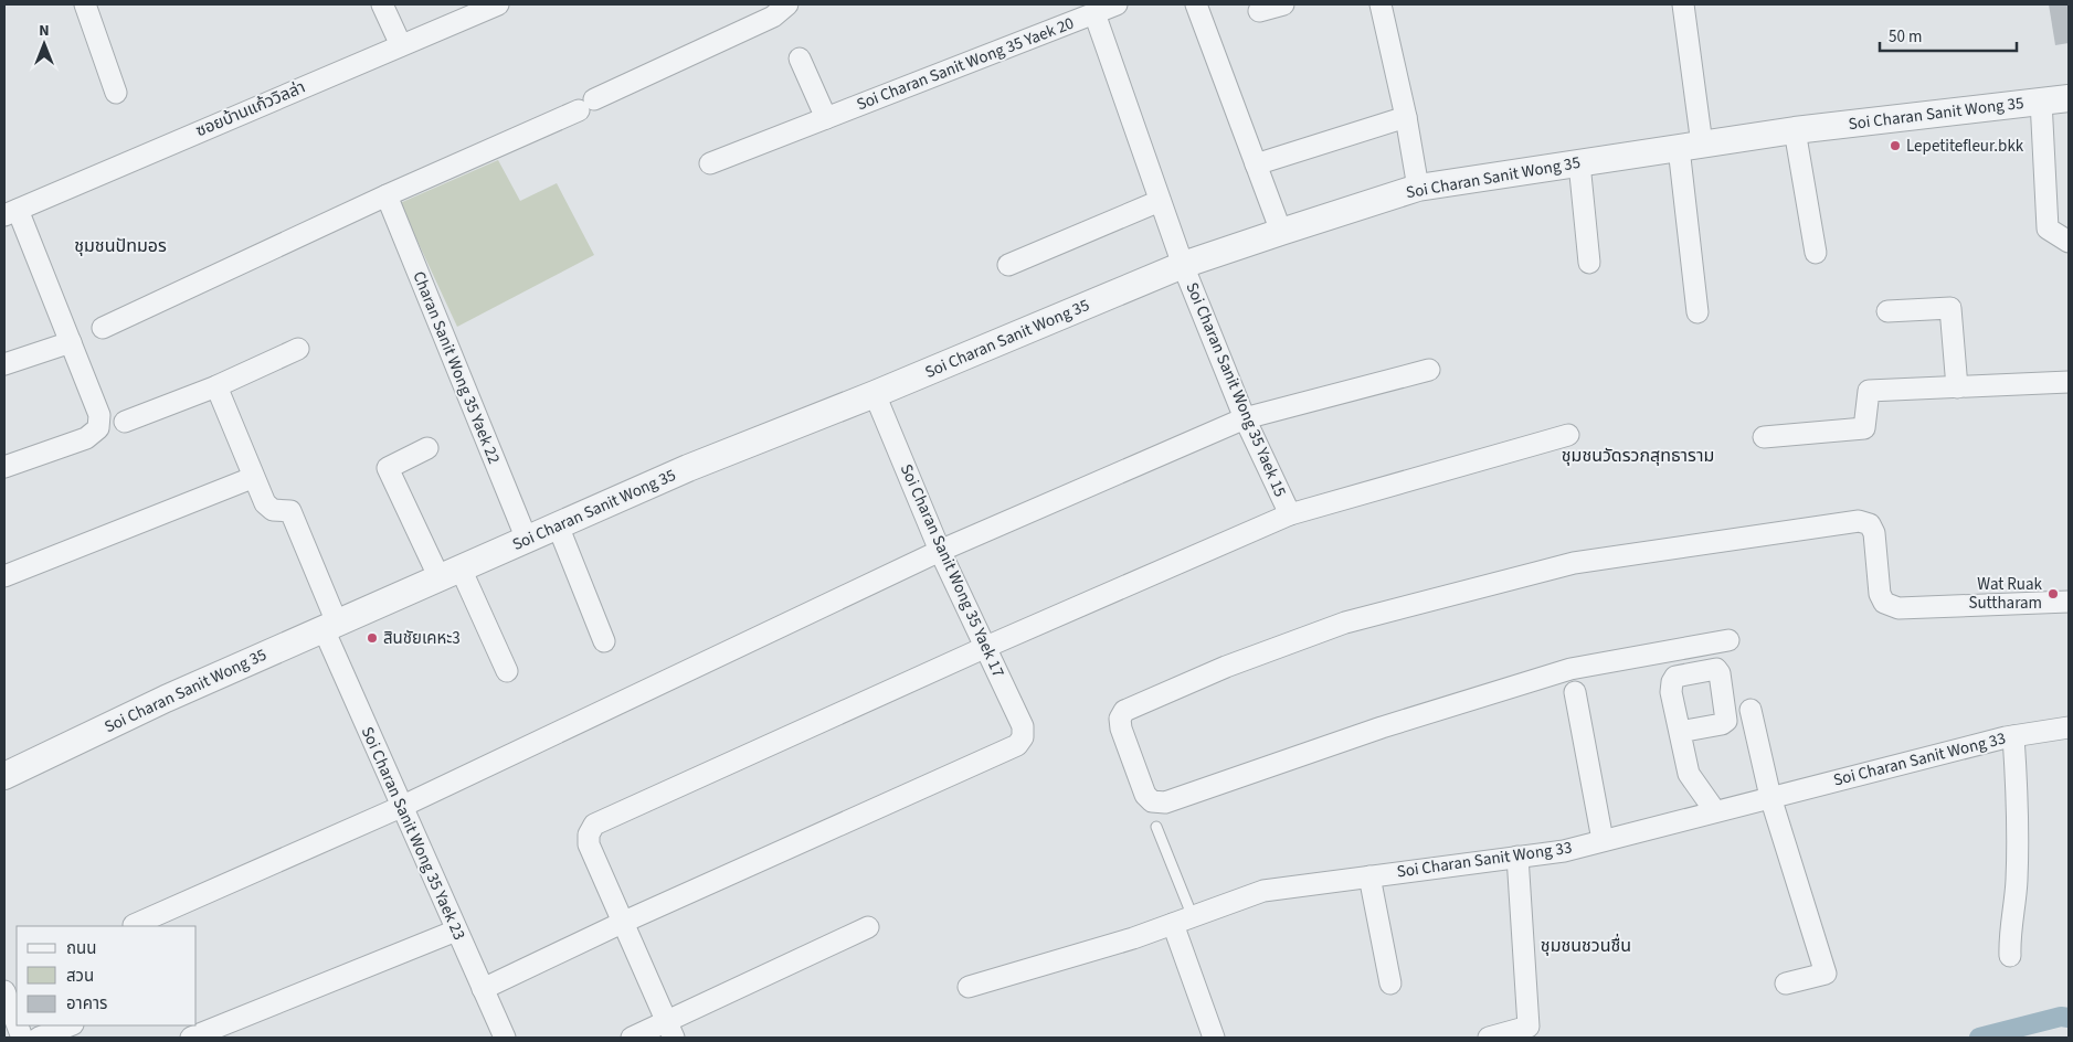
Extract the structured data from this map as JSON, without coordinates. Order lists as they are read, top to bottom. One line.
{"streets":{"street":["Soi Charan Sanit Wong 35 Yaek 20","ซอยบ้านแก้ววิลล่า","Soi Charan Sanit Wong 35","Charan Sanit Wong 35 Yaek 22","Soi Charan Sanit Wong 35 Yaek 15","Soi Charan Sanit Wong 35 Yaek 17","Soi Charan Sanit Wong 33","Soi Charan Sanit Wong 35 Yaek 23"]},"crossings":[["Soi Charan Sanit Wong 35 Yaek 20","Soi Charan Sanit Wong 35"],["Soi Charan Sanit Wong 35 Yaek 20","Soi Charan Sanit Wong 35 Yaek 15"],["Soi Charan Sanit Wong 35","Charan Sanit Wong 35 Yaek 22"],["Soi Charan Sanit Wong 35","Soi Charan Sanit Wong 35 Yaek 15"],["Soi Charan Sanit Wong 35","Soi Charan Sanit Wong 35 Yaek 17"],["Soi Charan Sanit Wong 35","Soi Charan Sanit Wong 35 Yaek 23"]],"districts":["ชุมชนปัทมอร","ชุมชนวัดรวกสุทธาราม","ชุมชนชวนชื่น"],"places":["Lepetitefleur.bkk","Wat Ruak Suttharam","สินชัยเคหะ3"],"legend":["ถนน","สวน","อาคาร"],"scale_bar":"50 m","north":"top"}
